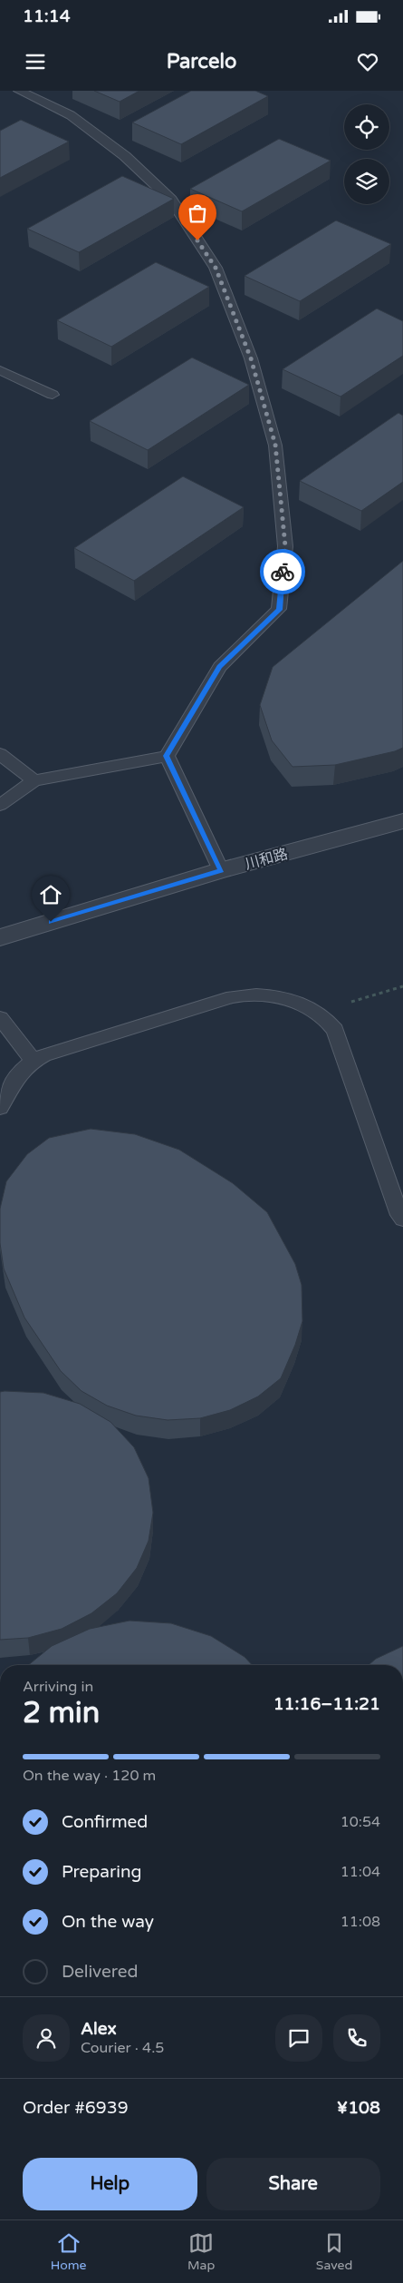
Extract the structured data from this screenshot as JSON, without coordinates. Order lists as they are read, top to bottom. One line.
{"streets":{"street":["川和路"]},"page":{"status":"11:14","header":"Parcelo","heading":["2 min","Arriving in","11:16–11:21"],"panel":["Alex","Courier · 4.5","Order #6939","¥108"],"bar":"On the way · 120 m","list":[["Confirmed","10:54"],["Preparing","11:04"],["On the way","11:08"],"Delivered"],"buttons":["Help","Share"],"tabs":["Home","Map","Saved"]}}
